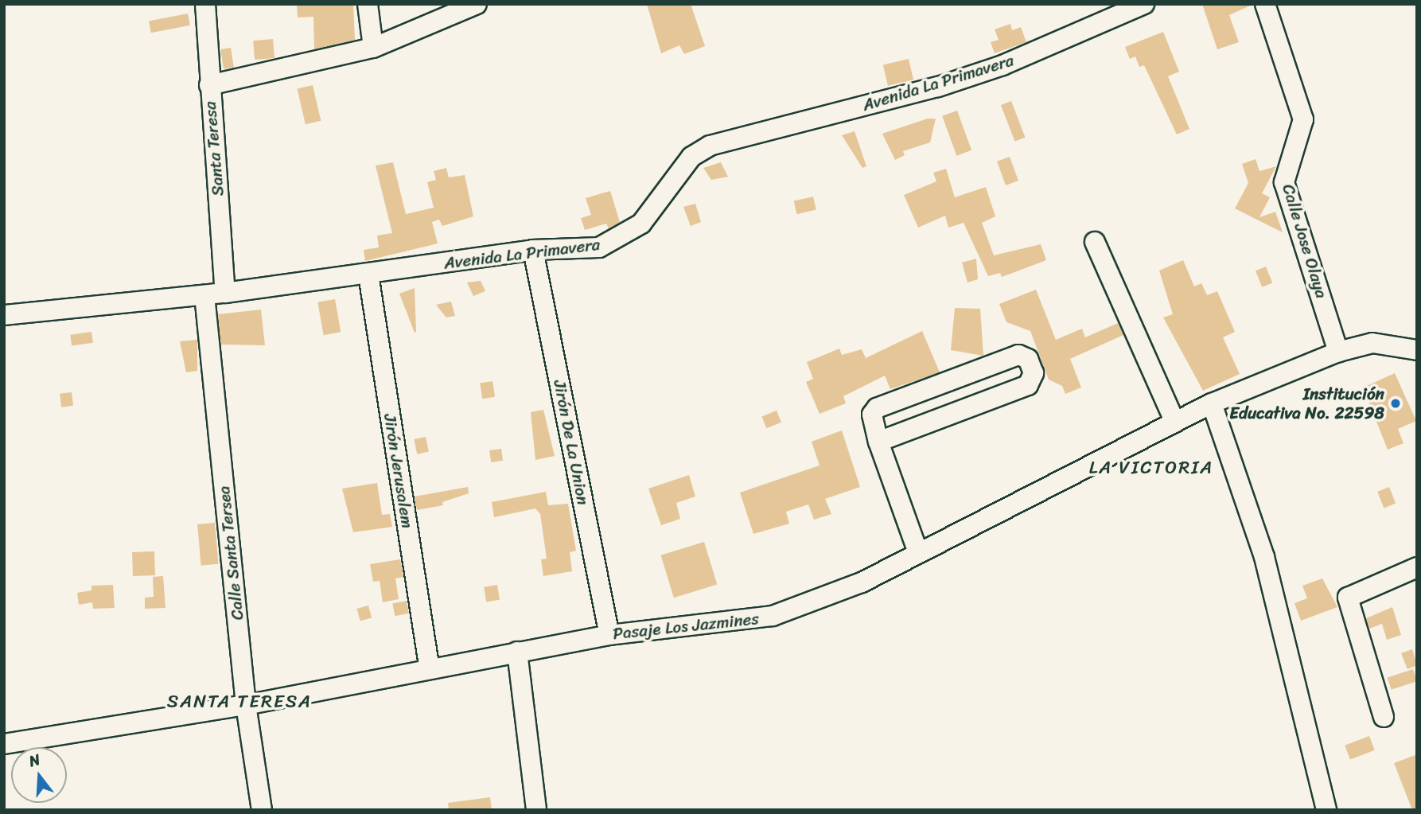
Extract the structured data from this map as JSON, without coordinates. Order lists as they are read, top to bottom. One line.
{"streets":{"street":["Avenida La Primavera","Santa Teresa","Calle Jose Olaya","Jirón De La Union","Jirón Jerusalem","Calle Santa Tersea","Pasaje Los Jazmines"]},"crossings":[["Avenida La Primavera","Santa Teresa"],["Avenida La Primavera","Jirón De La Union"],["Avenida La Primavera","Jirón Jerusalem"],["Avenida La Primavera","Calle Santa Tersea"],["Calle Jose Olaya","Pasaje Los Jazmines"],["Jirón De La Union","Pasaje Los Jazmines"],["Jirón Jerusalem","Pasaje Los Jazmines"],["Calle Santa Tersea","Pasaje Los Jazmines"]],"districts":["LA VICTORIA","SANTA TERESA"],"places":["Institución Educativa No. 22598"],"north":"top"}
